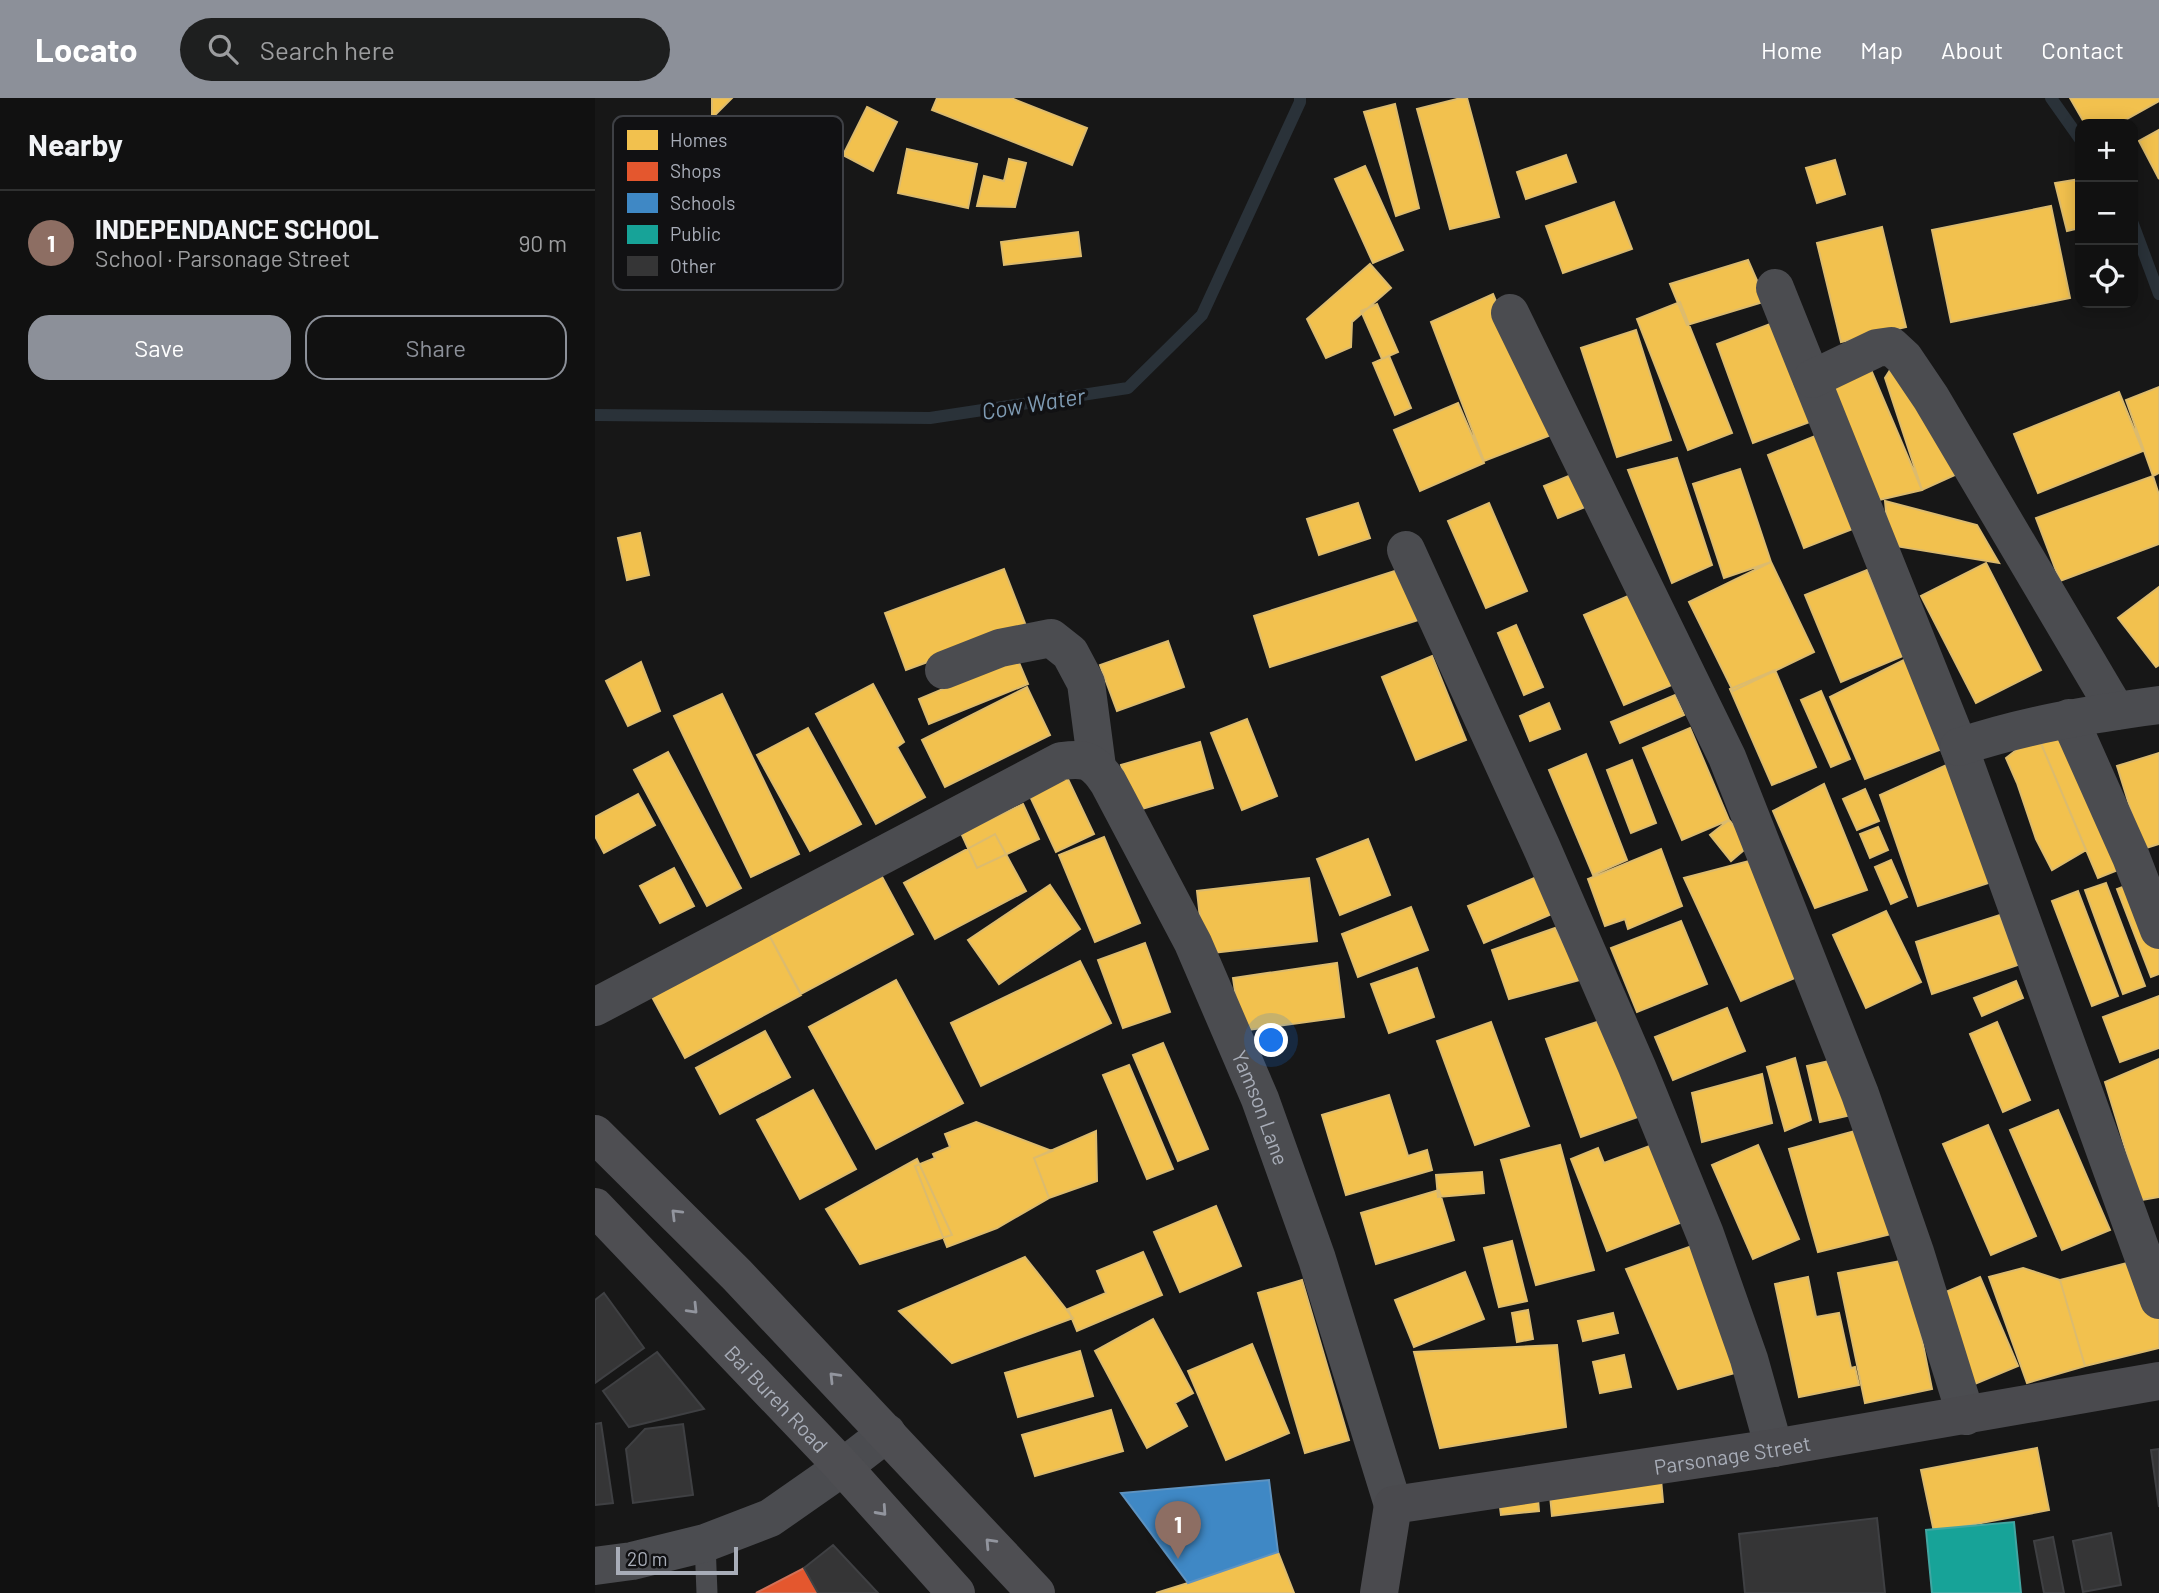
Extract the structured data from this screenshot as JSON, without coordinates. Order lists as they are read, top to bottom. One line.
{"streets":{"highway":["Bai Bureh Road"],"main road":["Parsonage Street"],"street":["Yamson Lane"]},"crossings":[["Yamson Lane","Parsonage Street"]],"water":["Cow Water"],"legend":["Homes","Shops","Schools","Public","Other"],"scale_bar":"20 m","page":{"header":"Locato","search":"Search here","nav":["Home","Map","About","Contact"],"heading":"Nearby","map_buttons":["+","−"],"list":[{"mark":"1","name":"INDEPENDANCE SCHOOL","note":"School · Parsonage Street","value":"90 m"}],"buttons":["Save","Share"],"pins":"1","scale":"20 m"}}
